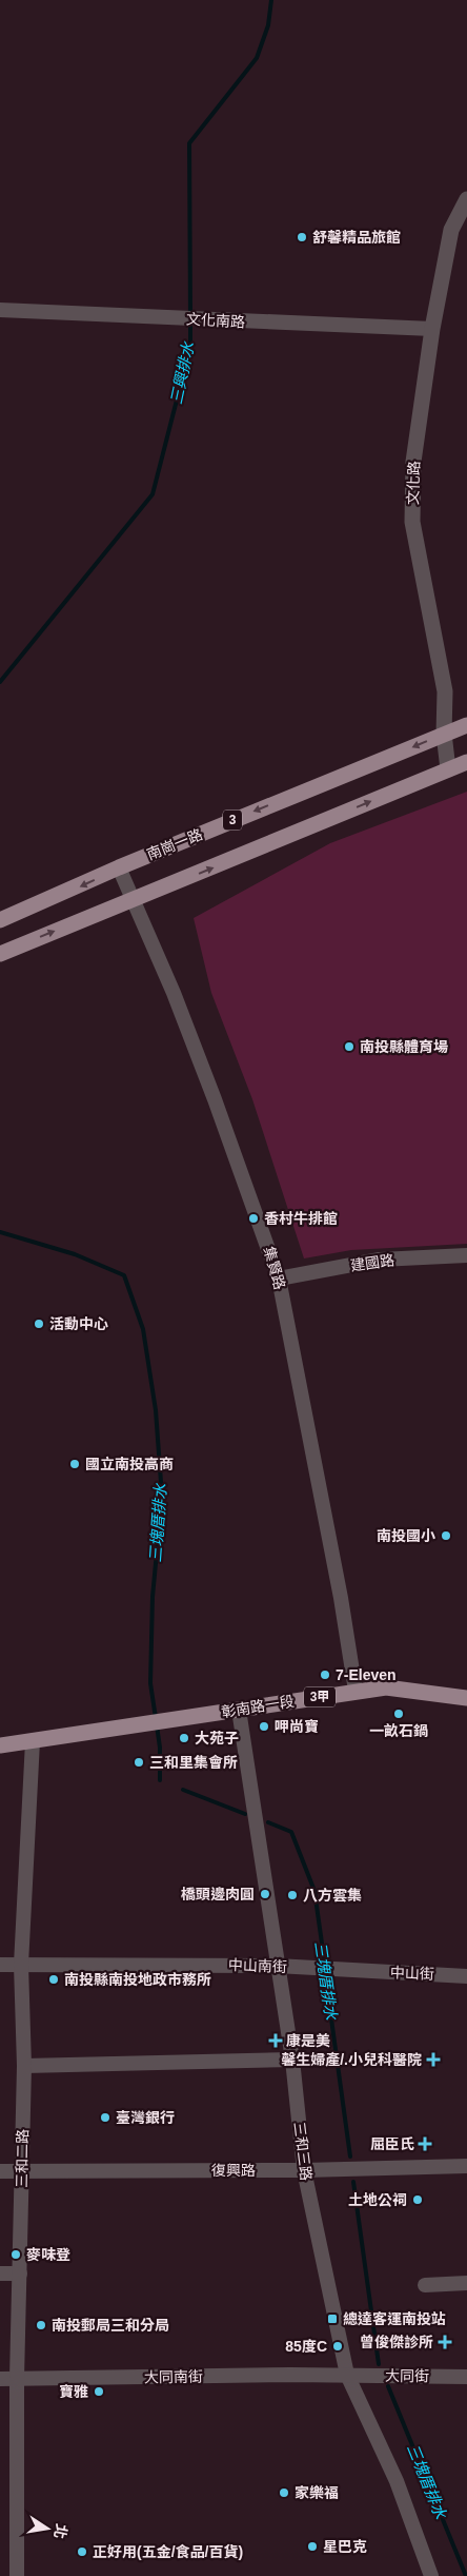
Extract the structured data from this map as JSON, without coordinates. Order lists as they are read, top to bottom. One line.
{"streets":{"main road":["3","南崗一路","3甲","彰南路一段"],"street":["文化南路","文化路","建國路","集賢路","中山南街","中山街","三和三路","三和二路","復興路","大同街","大同南街"]},"crossings":[["文化南路","文化路"],["文化路","南崗一路"],["南崗一路","集賢路"],["建國路","集賢路"],["集賢路","彰南路一段"],["3甲","彰南路一段"],["3甲","三和二路"],["彰南路一段","三和三路"],["彰南路一段","三和二路"],["中山南街","中山街"],["中山南街","三和三路"],["中山南街","三和二路"],["三和三路","復興路"],["三和三路","大同街"],["三和三路","大同南街"],["三和二路","復興路"],["三和二路","大同南街"],["大同街","大同南街"]],"water":["三興排水","三塊厝排水"],"places":{"other":["舒馨精品旅館","南投縣體育場","香村牛排館","活動中心","國立南投高商","南投國小","7-Eleven","一畝石鍋","呷尚寶","大苑子","三和里集會所","橋頭邊肉圓","八方雲集","南投縣南投地政市務所","臺灣銀行","土地公祠","麥味登","南投郵局三和分局","85度C","寶雅","家樂福","星巴克","正好用(五金/食品/百貨)"],"health":["康是美","馨生婦產/.小兒科醫院","屈臣氏","曾俊傑診所"],"transit":["總達客運南投站"]},"north":"right"}
